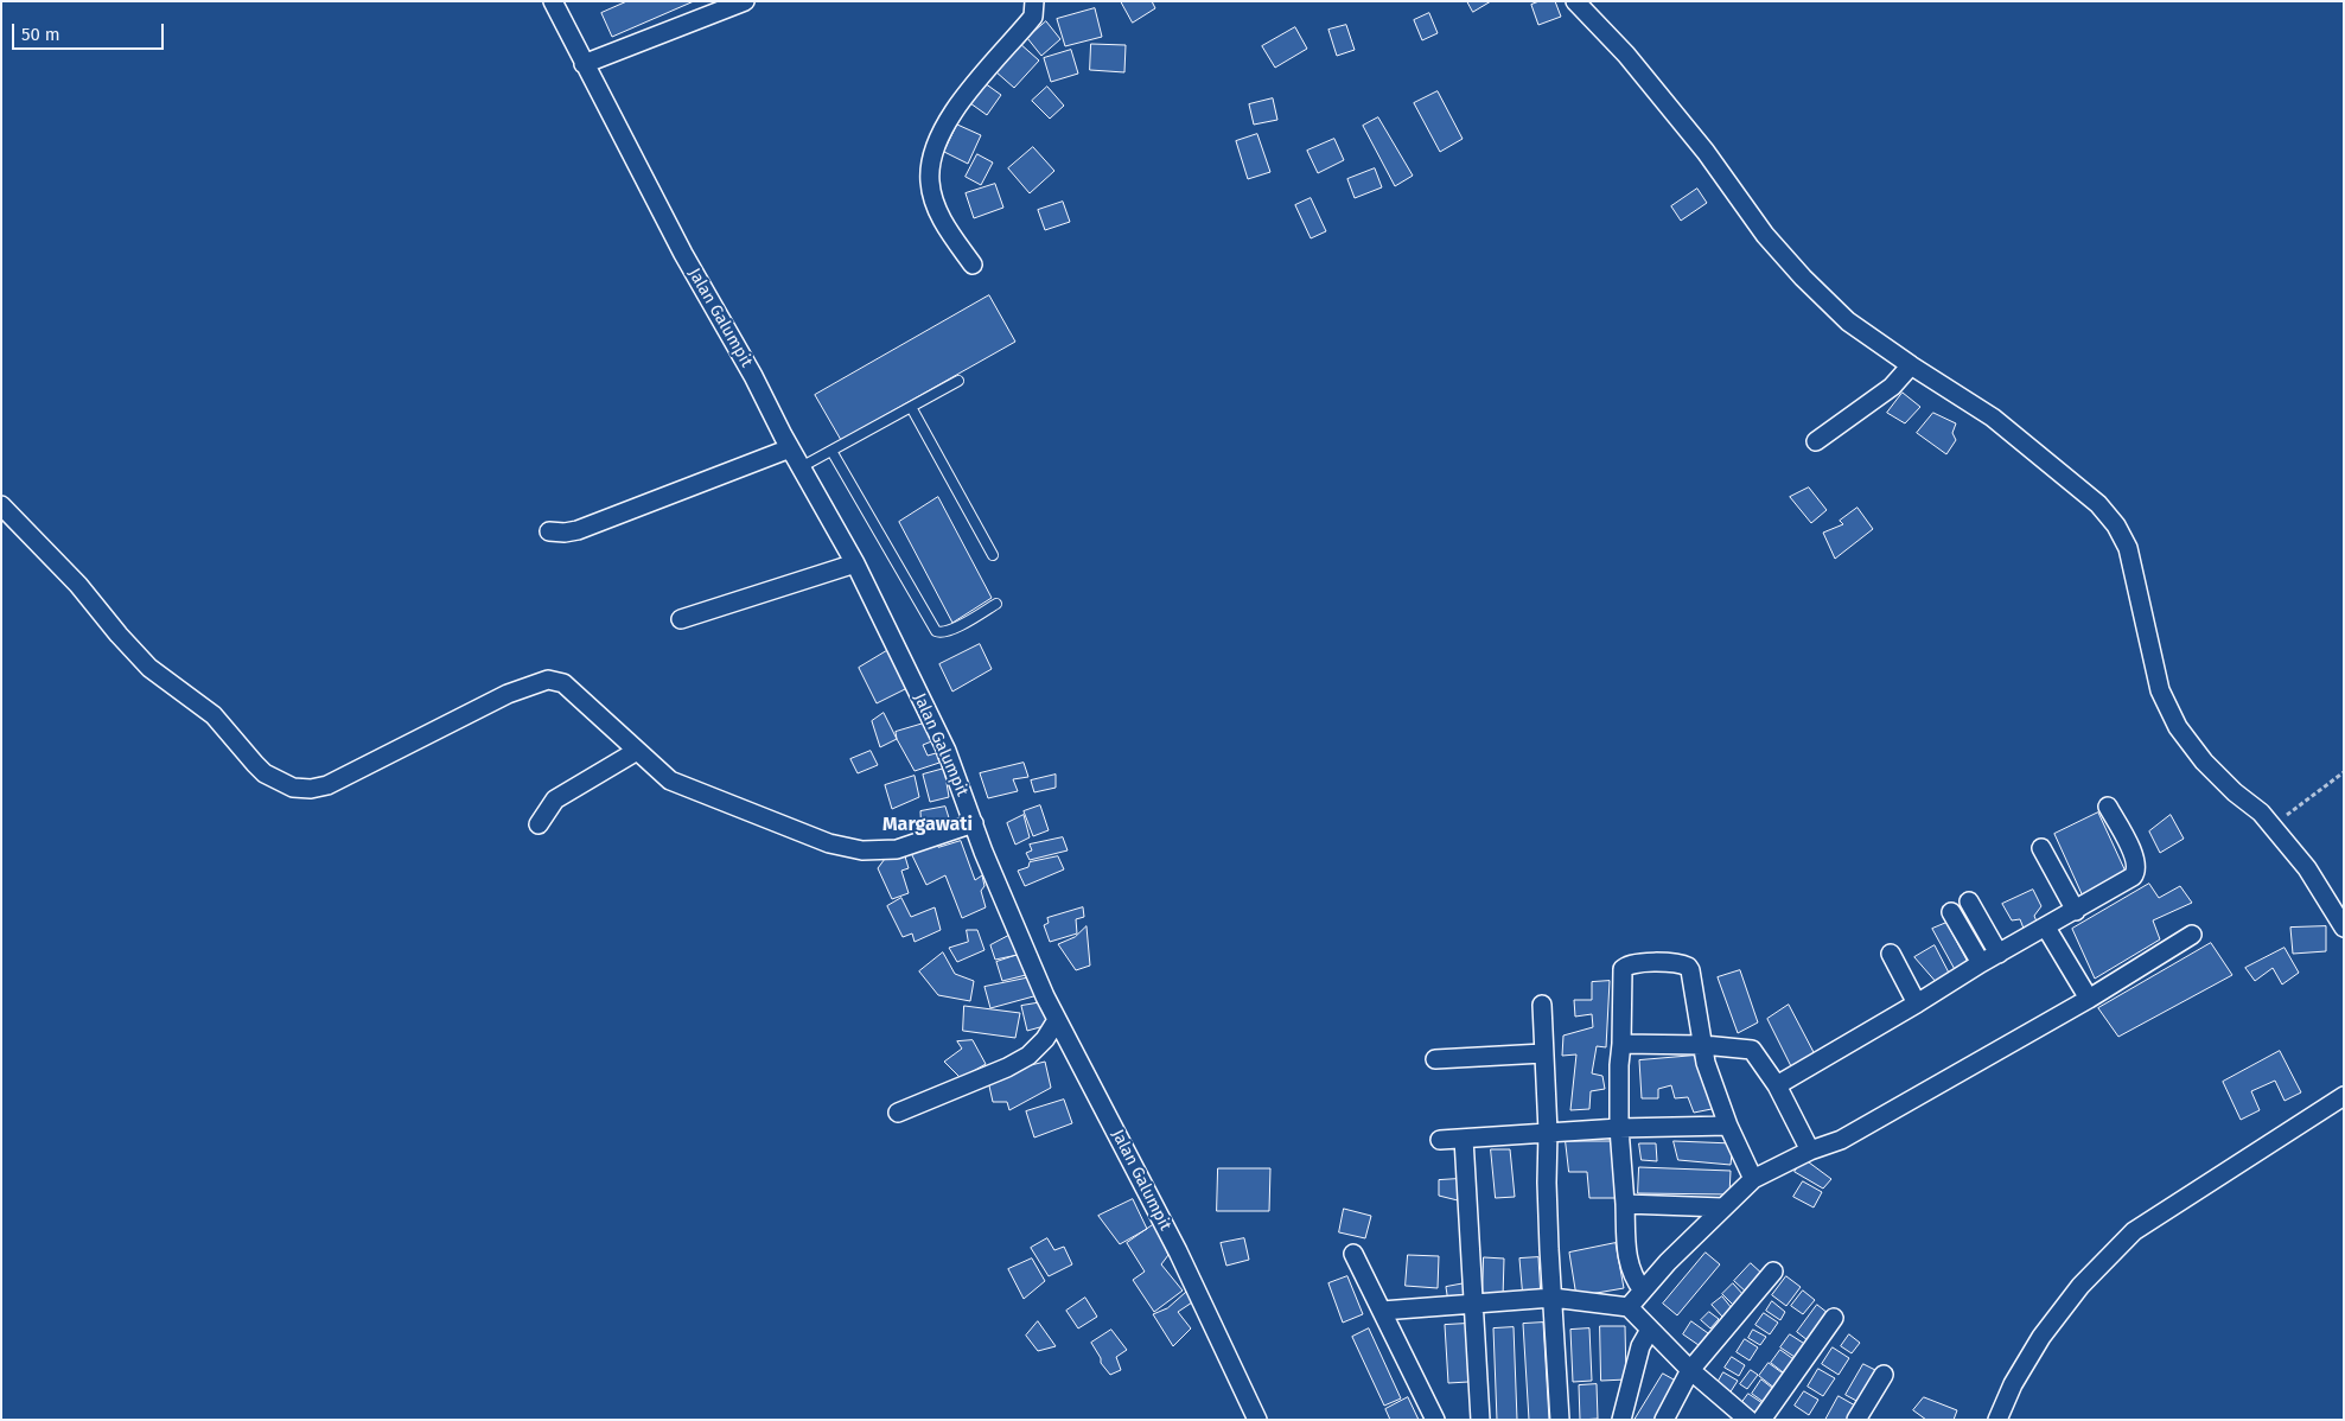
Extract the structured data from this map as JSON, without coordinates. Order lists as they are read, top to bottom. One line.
{"streets":{"street":["Jalan Galumpit"]},"districts":["Margawati"],"scale_bar":"50 m"}
